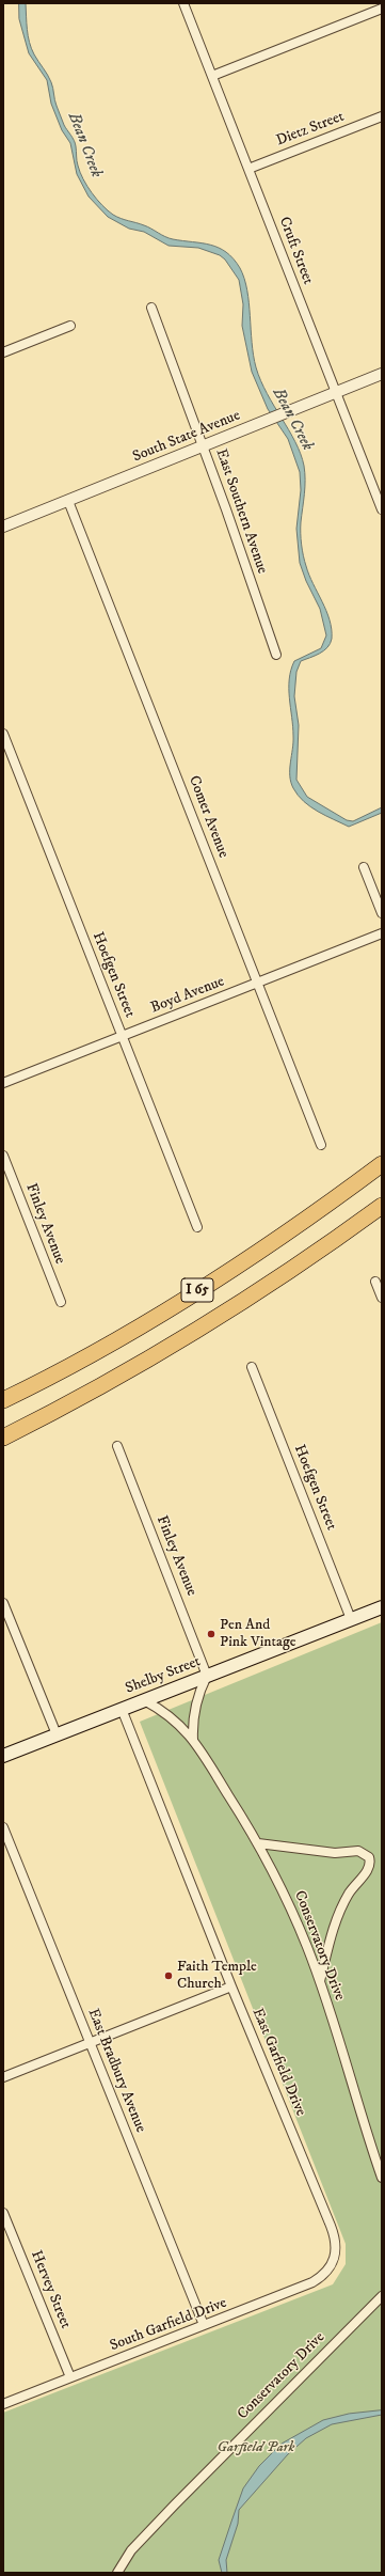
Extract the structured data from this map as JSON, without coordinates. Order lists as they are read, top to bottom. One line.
{"streets":{"highway":["I 65"],"main road":["Shelby Street"],"street":["Dietz Street","Cruft Street","South State Avenue","East Southern Avenue","Comer Avenue","Hoefgen Street","Boyd Avenue","Finley Avenue","Conservatory Drive","East Garfield Drive","East Bradbury Avenue","Hervey Street","South Garfield Drive"]},"crossings":[["Dietz Street","Cruft Street"],["Cruft Street","South State Avenue"],["South State Avenue","East Southern Avenue"],["South State Avenue","Comer Avenue"],["Comer Avenue","Boyd Avenue"],["Hoefgen Street","Boyd Avenue"],["Hoefgen Street","Shelby Street"],["Finley Avenue","Shelby Street"],["Shelby Street","Conservatory Drive"],["Shelby Street","East Garfield Drive"],["East Garfield Drive","South Garfield Drive"],["East Bradbury Avenue","South Garfield Drive"],["Hervey Street","South Garfield Drive"]],"water":["Bean Creek"],"parks":["Garfield Park"],"places":["Pen And Pink Vintage","Faith Temple Church"]}
